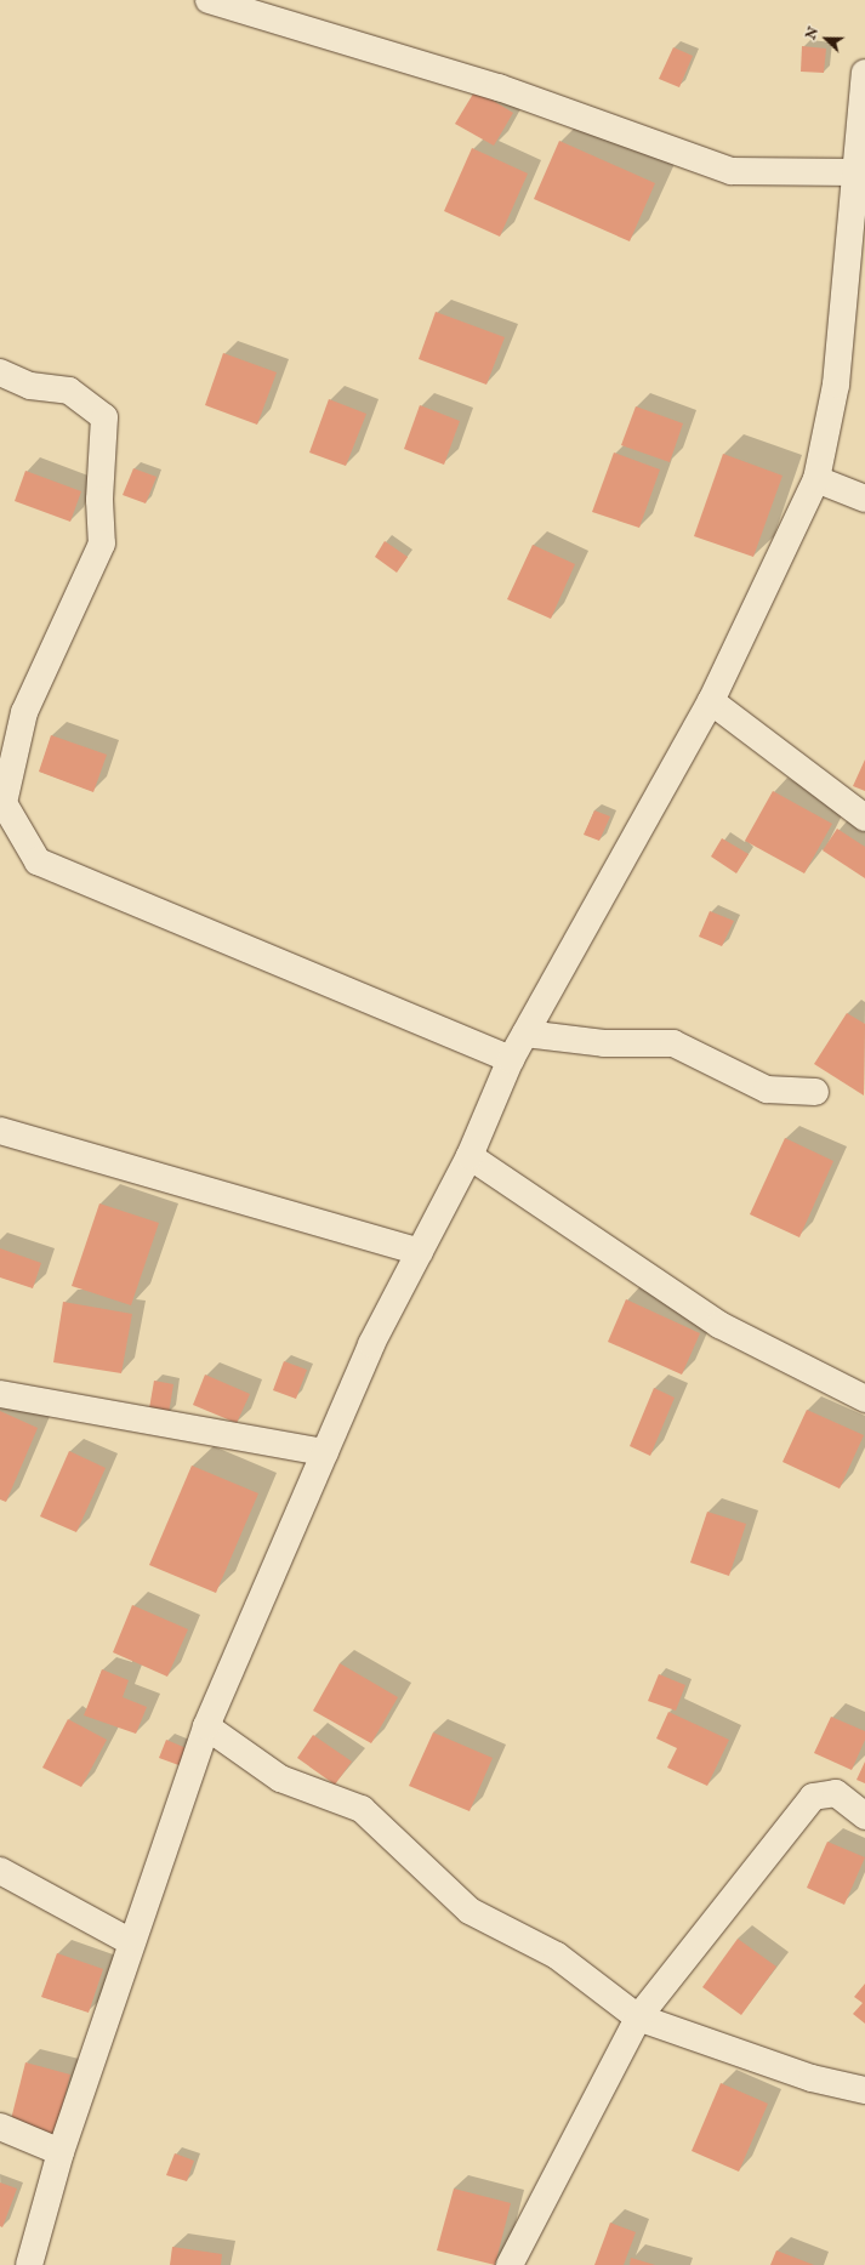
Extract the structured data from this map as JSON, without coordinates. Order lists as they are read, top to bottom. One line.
{"north":"left"}
